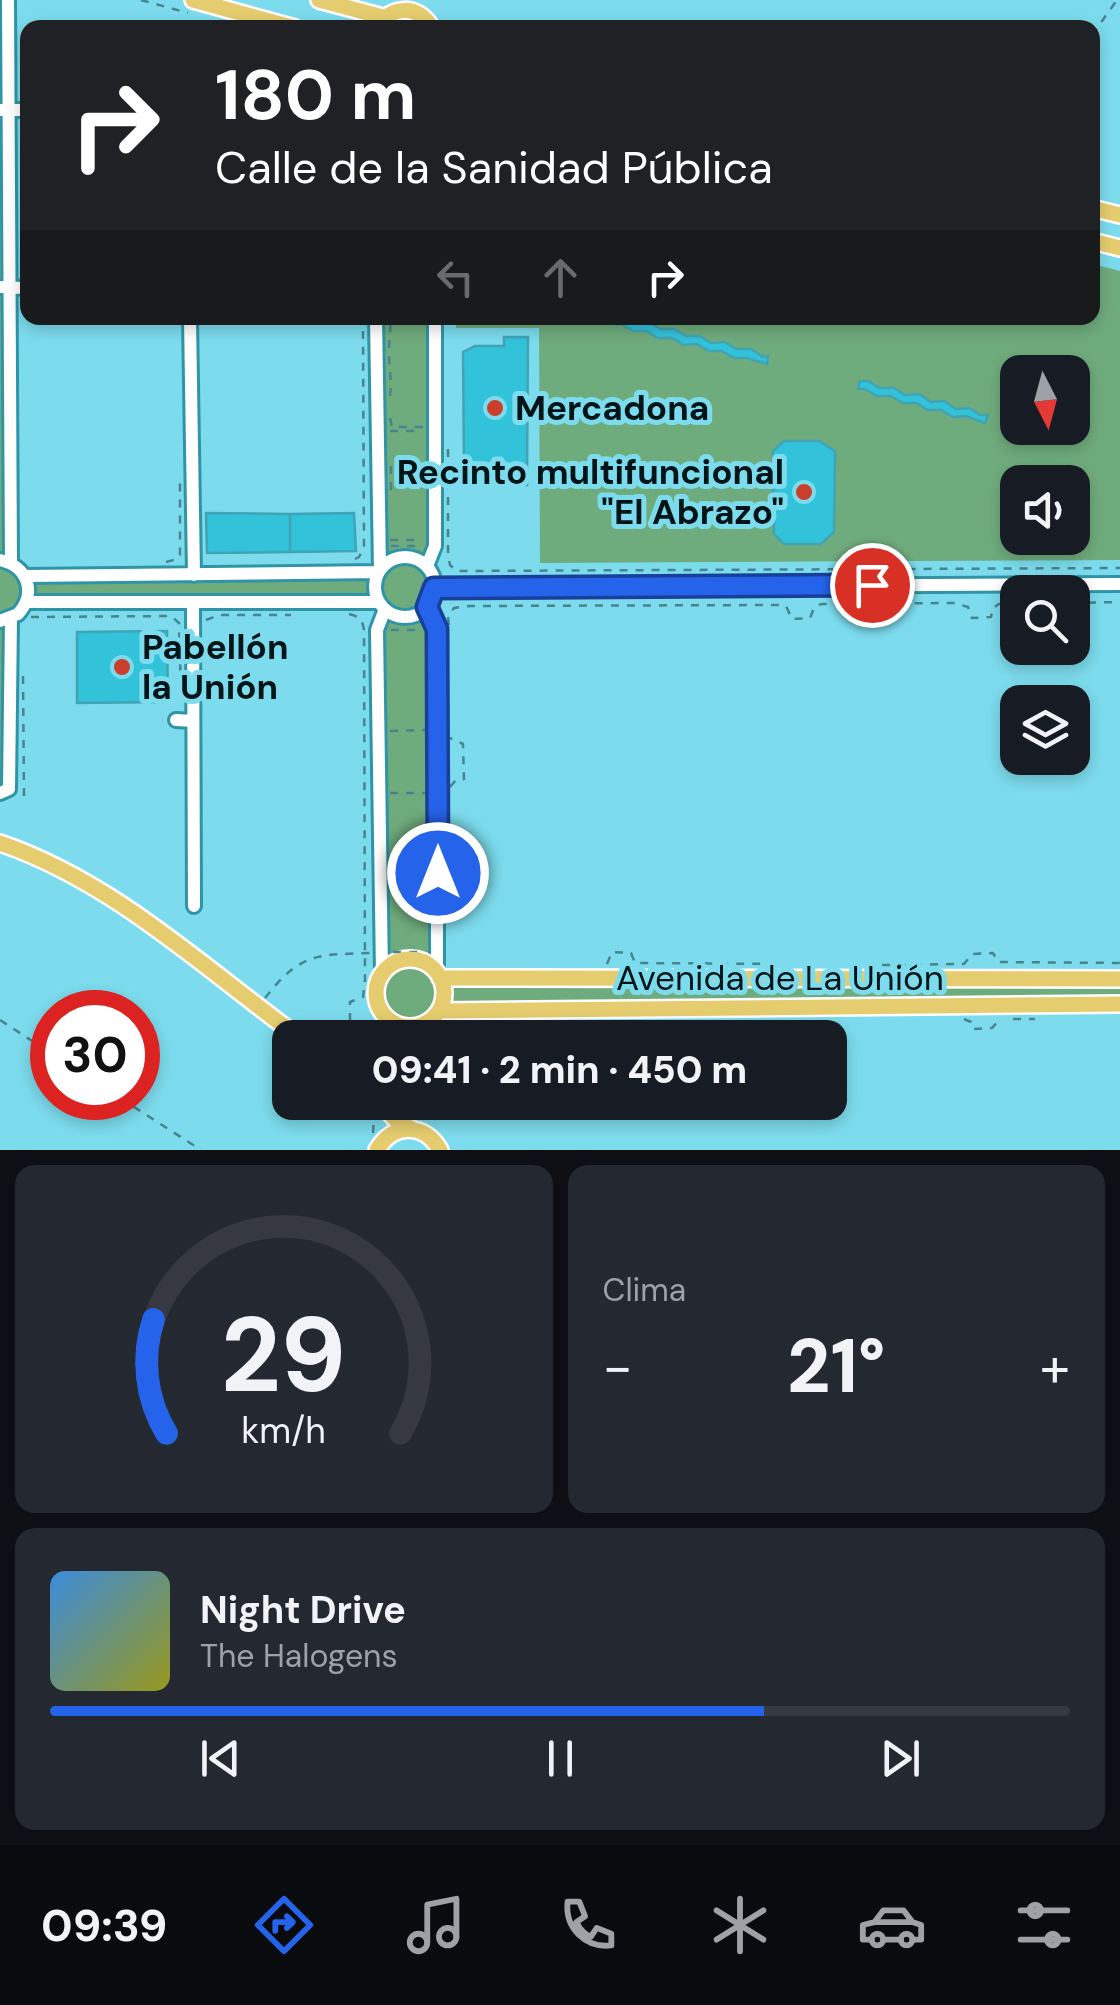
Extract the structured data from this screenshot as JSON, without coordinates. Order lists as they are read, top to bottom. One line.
{"streets":{"main road":["Avenida de La Unión"]},"places":["Mercadona","Recinto multifuncional \"El Abrazo\"","Pabellón la Unión"],"north":"bottom","page":{"turn":["180 m","Calle de la Sanidad Pública"],"limit":"30","trip":"09:41 · 2 min · 450 m","tile":"Clima","heat":["−","21°","+"],"song":["Night Drive","The Halogens"],"tabs":"09:39","gauge":["29","km/h"]}}
